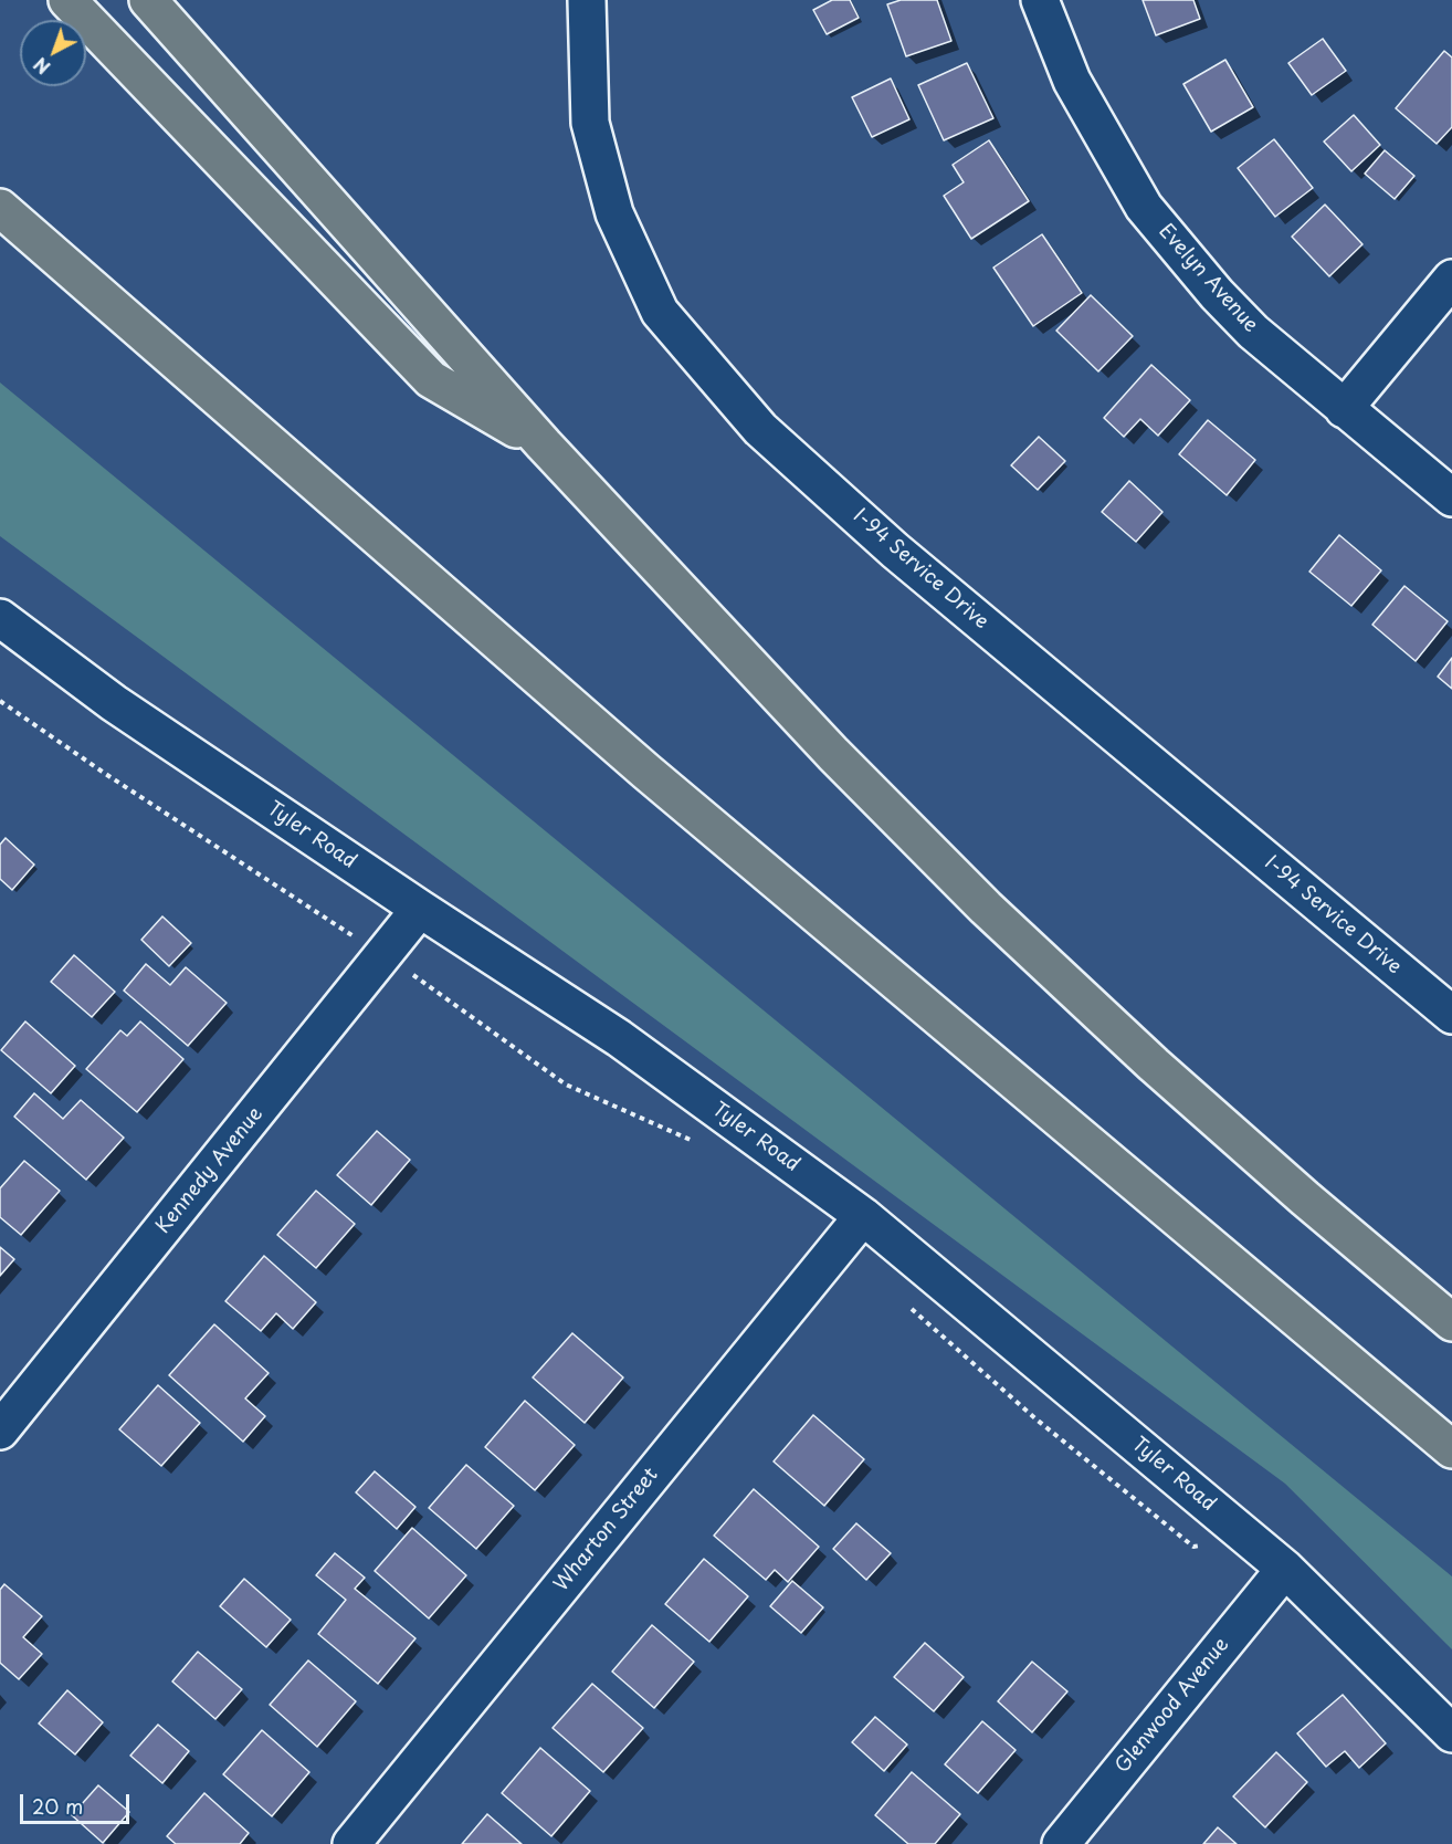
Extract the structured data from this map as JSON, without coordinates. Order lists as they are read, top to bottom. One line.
{"streets":{"street":["Evelyn Avenue","I-94 Service Drive","Tyler Road","Kennedy Avenue","Wharton Street","Glenwood Avenue"]},"crossings":[["Tyler Road","Kennedy Avenue"],["Tyler Road","Wharton Street"],["Tyler Road","Glenwood Avenue"]],"scale_bar":"20 m","north":"bottom left"}
